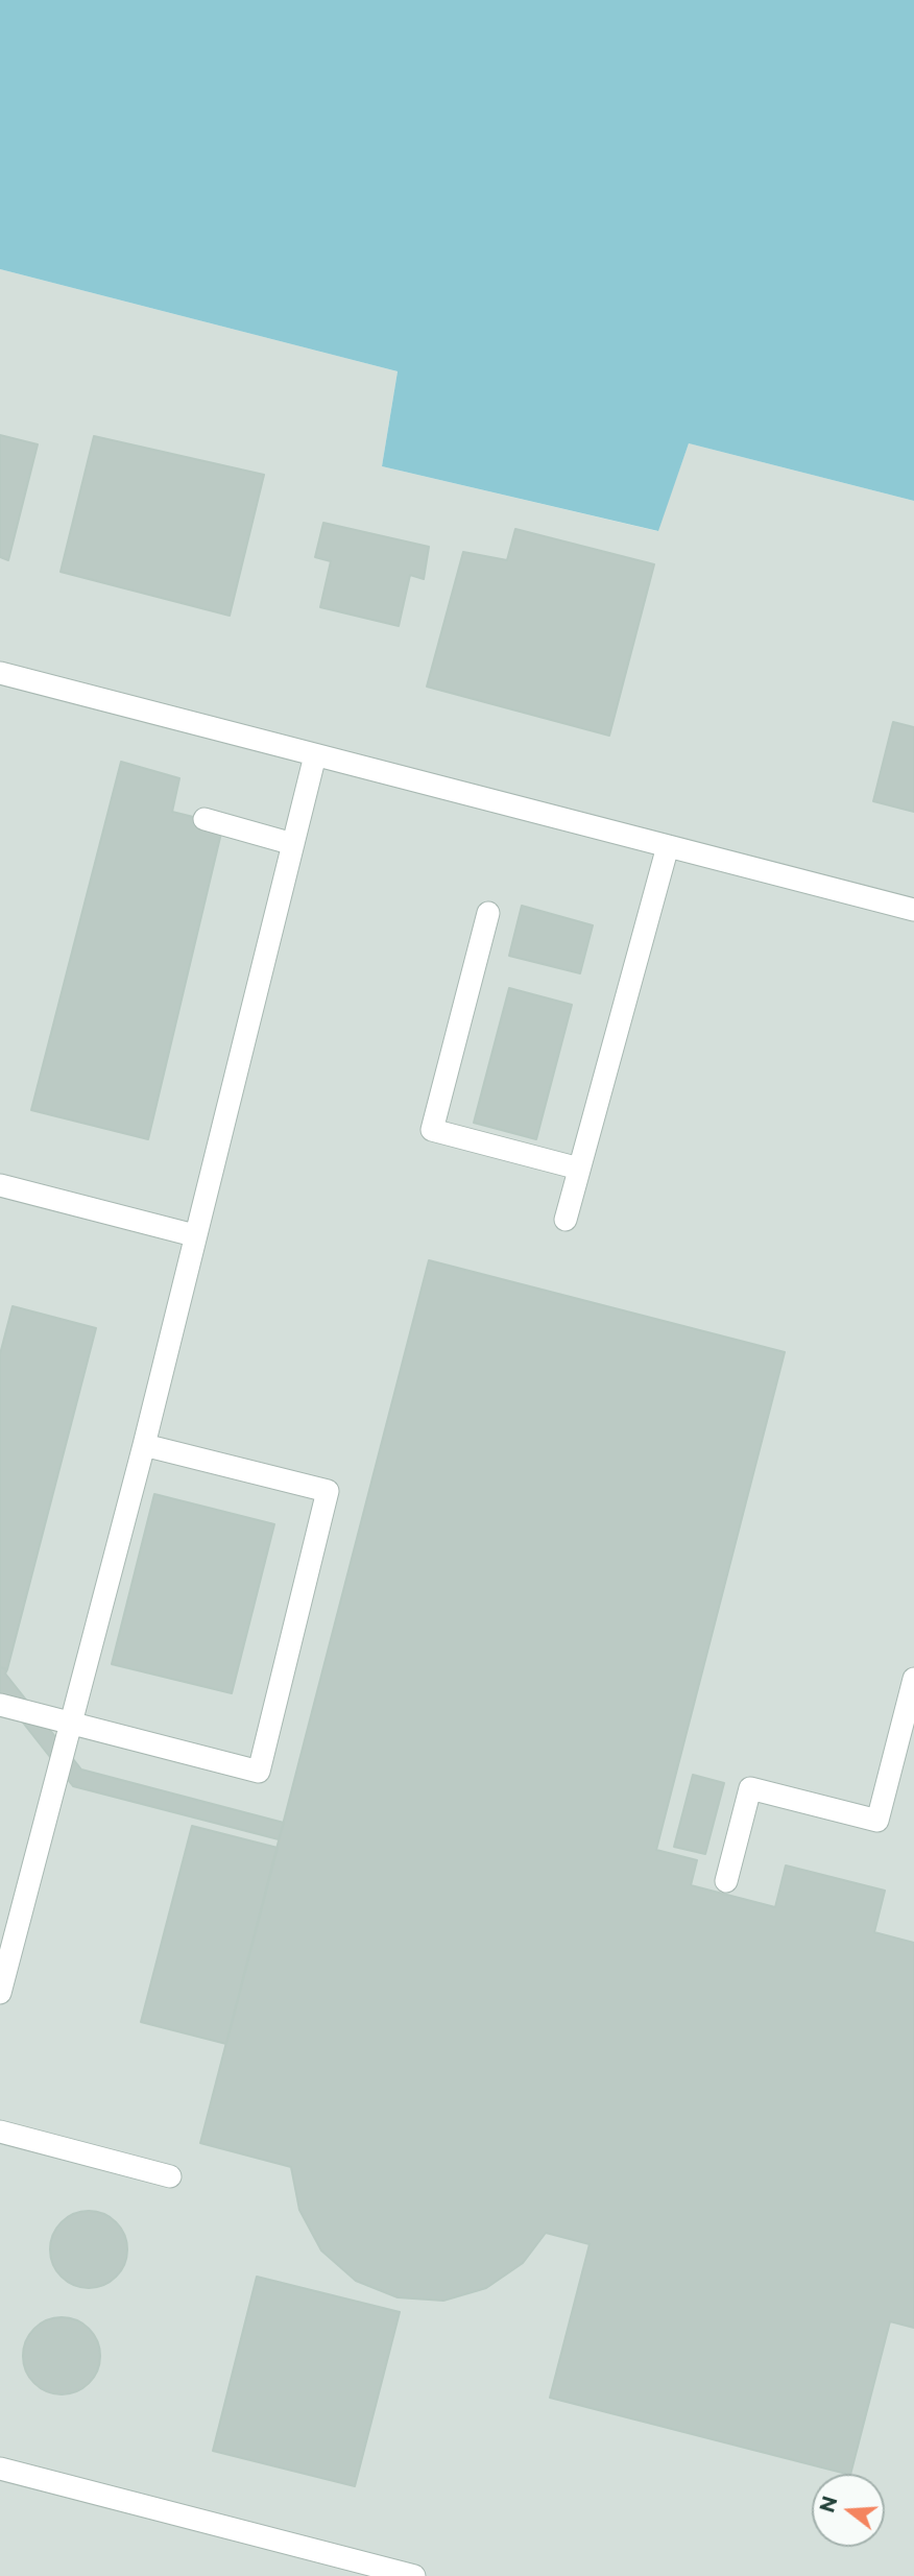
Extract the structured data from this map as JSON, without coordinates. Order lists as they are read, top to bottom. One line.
{"north":"left"}
